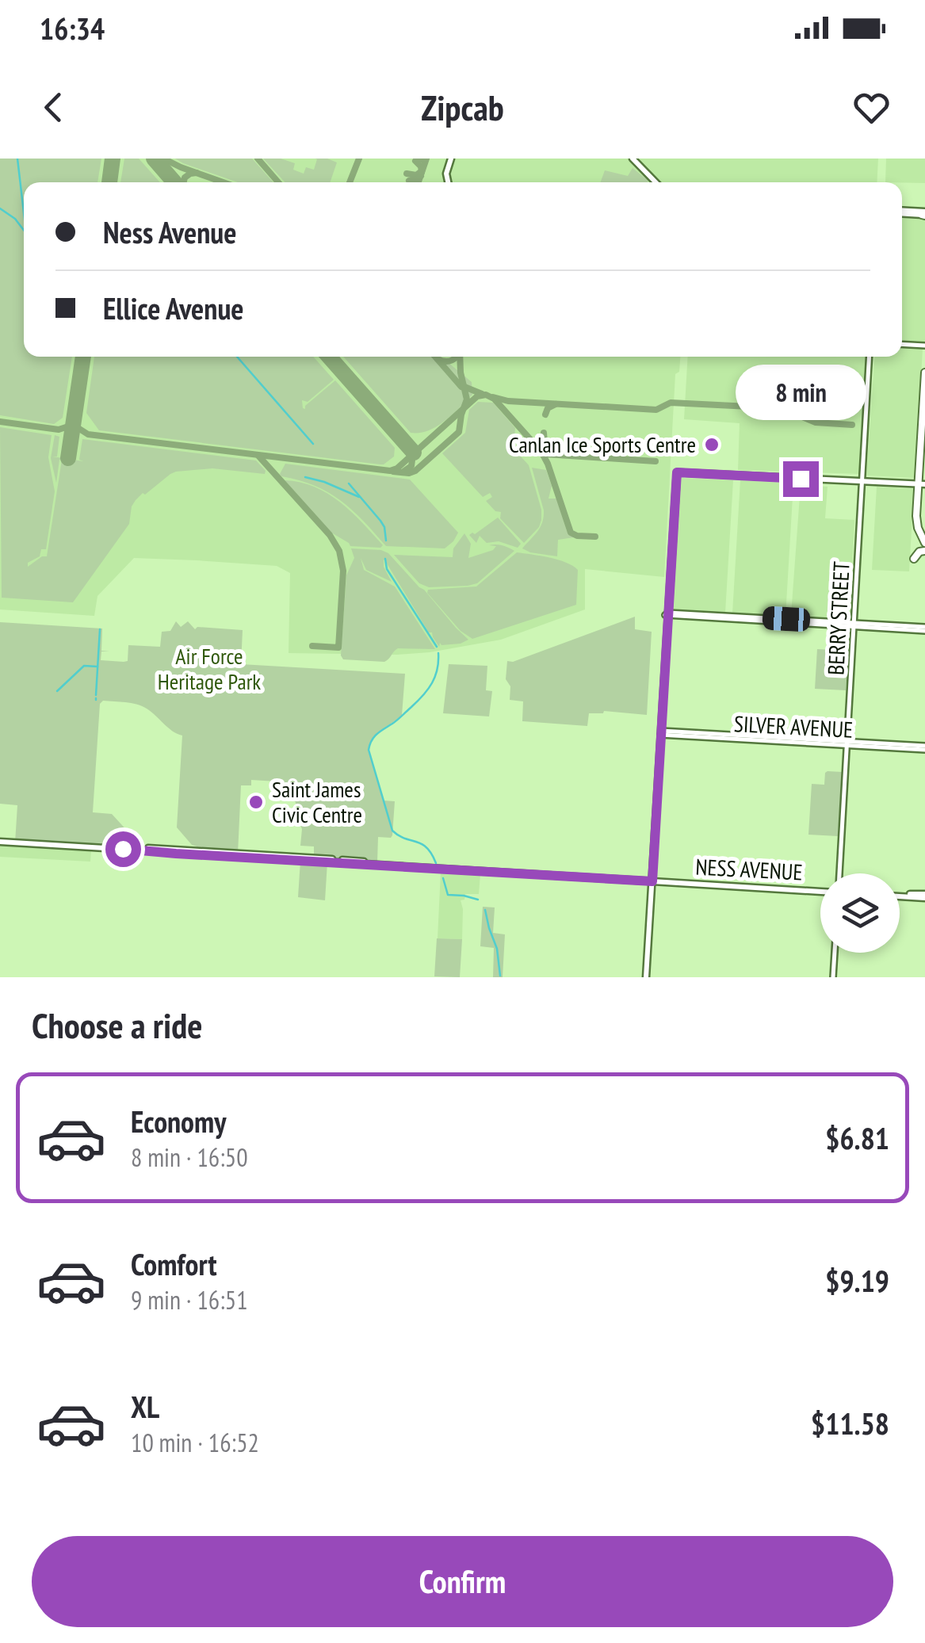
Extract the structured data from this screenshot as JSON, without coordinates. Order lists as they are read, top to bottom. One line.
{"streets":{"main road":["NESS AVENUE"],"street":["BERRY STREET","SILVER AVENUE"]},"crossings":[["BERRY STREET","SILVER AVENUE"]],"parks":["Air Force Heritage Park"],"places":["Canlan Ice Sports Centre","Saint James Civic Centre"],"page":{"status":"16:34","header":"Zipcab","banner":["Ness Avenue","Ellice Avenue"],"bubble":"8 min","heading":"Choose a ride","list":[{"name":"Economy","note":"8 min · 16:50","value":"$6.81"},{"name":"Comfort","note":"9 min · 16:51","value":"$9.19"},{"name":"XL","note":"10 min · 16:52","value":"$11.58"}],"buttons":"Confirm"}}
